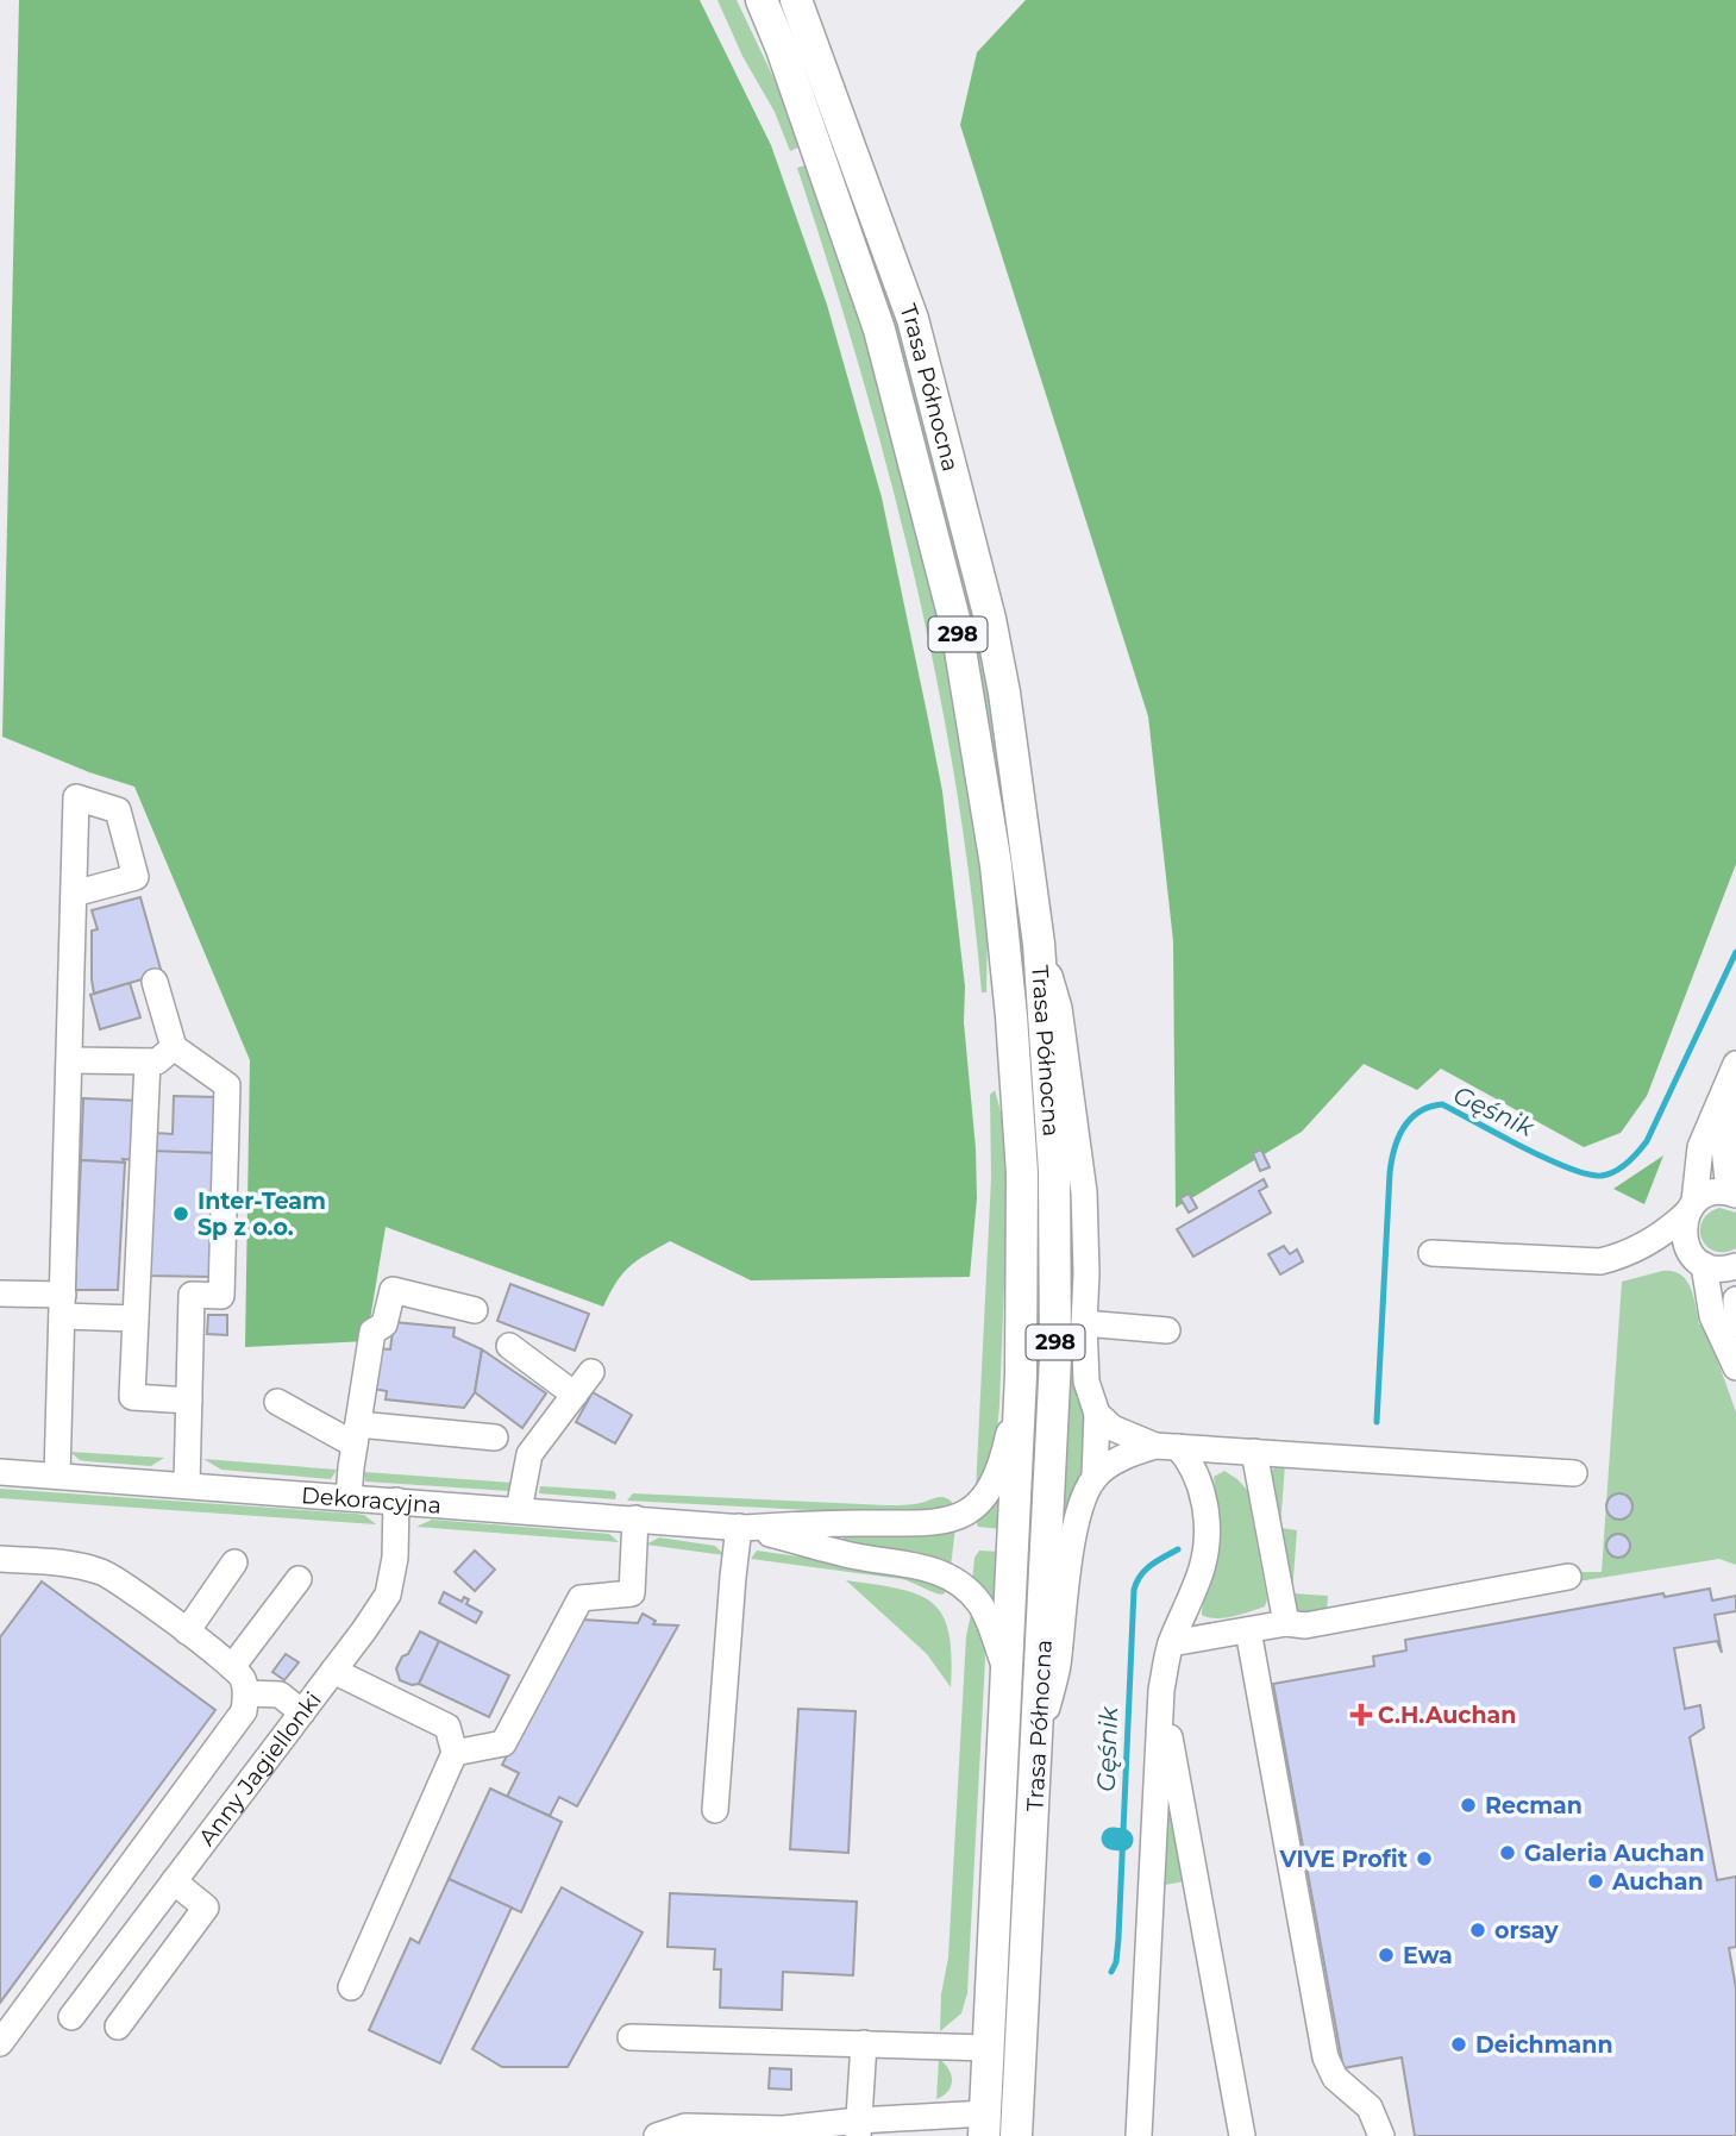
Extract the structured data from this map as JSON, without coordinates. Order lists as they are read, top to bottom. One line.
{"streets":{"main road":["Trasa Północna","298"],"street":["Dekoracyjna","Anny Jagiellonki"]},"crossings":[["Trasa Północna","Dekoracyjna"],["Dekoracyjna","Anny Jagiellonki"]],"water":["Gęśnik"],"places":{"other":["Inter-Team Sp z o.o.","Recman","Galeria Auchan","VIVE Profit","Auchan","orsay","Ewa","Deichmann"],"health":["C.H.Auchan"]}}
